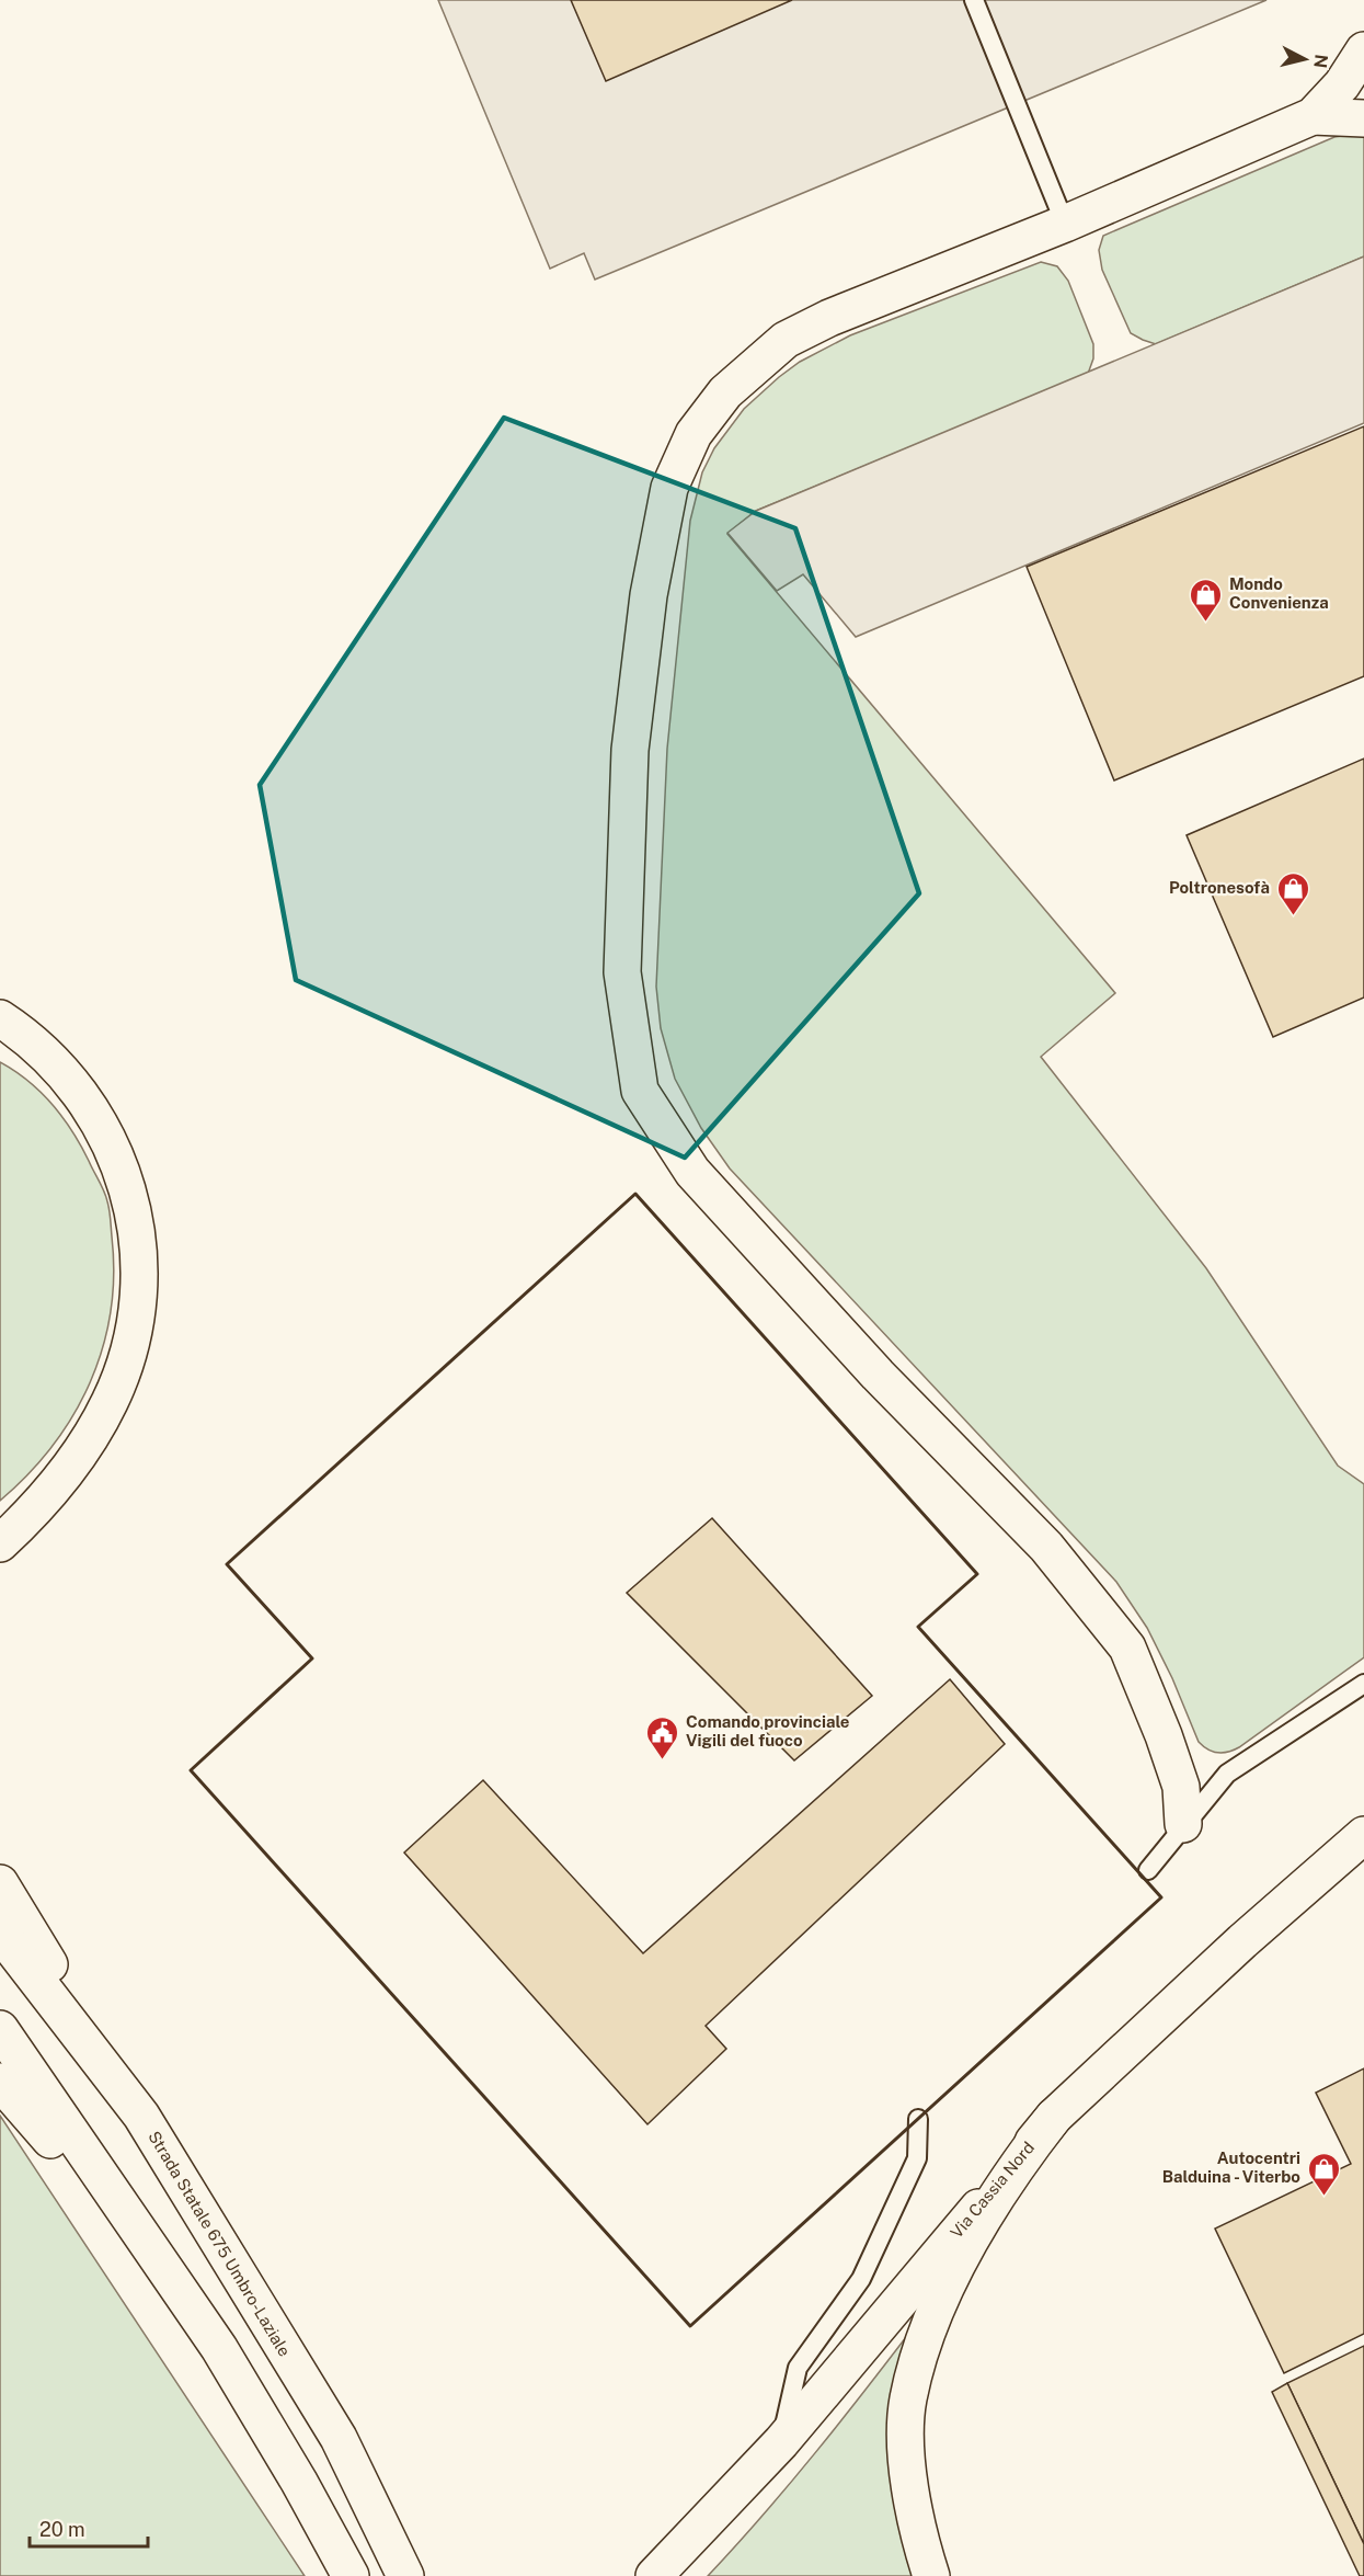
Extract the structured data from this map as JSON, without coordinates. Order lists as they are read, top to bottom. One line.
{"streets":{"main road":["Via Cassia Nord","Strada Statale 675 Umbro-Laziale"]},"places":{"shop":["Mondo Convenienza","Poltronesofà","Autocentri Balduina - Viterbo"],"public building":["Comando provinciale Vigili del fuoco"]},"scale_bar":"20 m","north":"right"}
